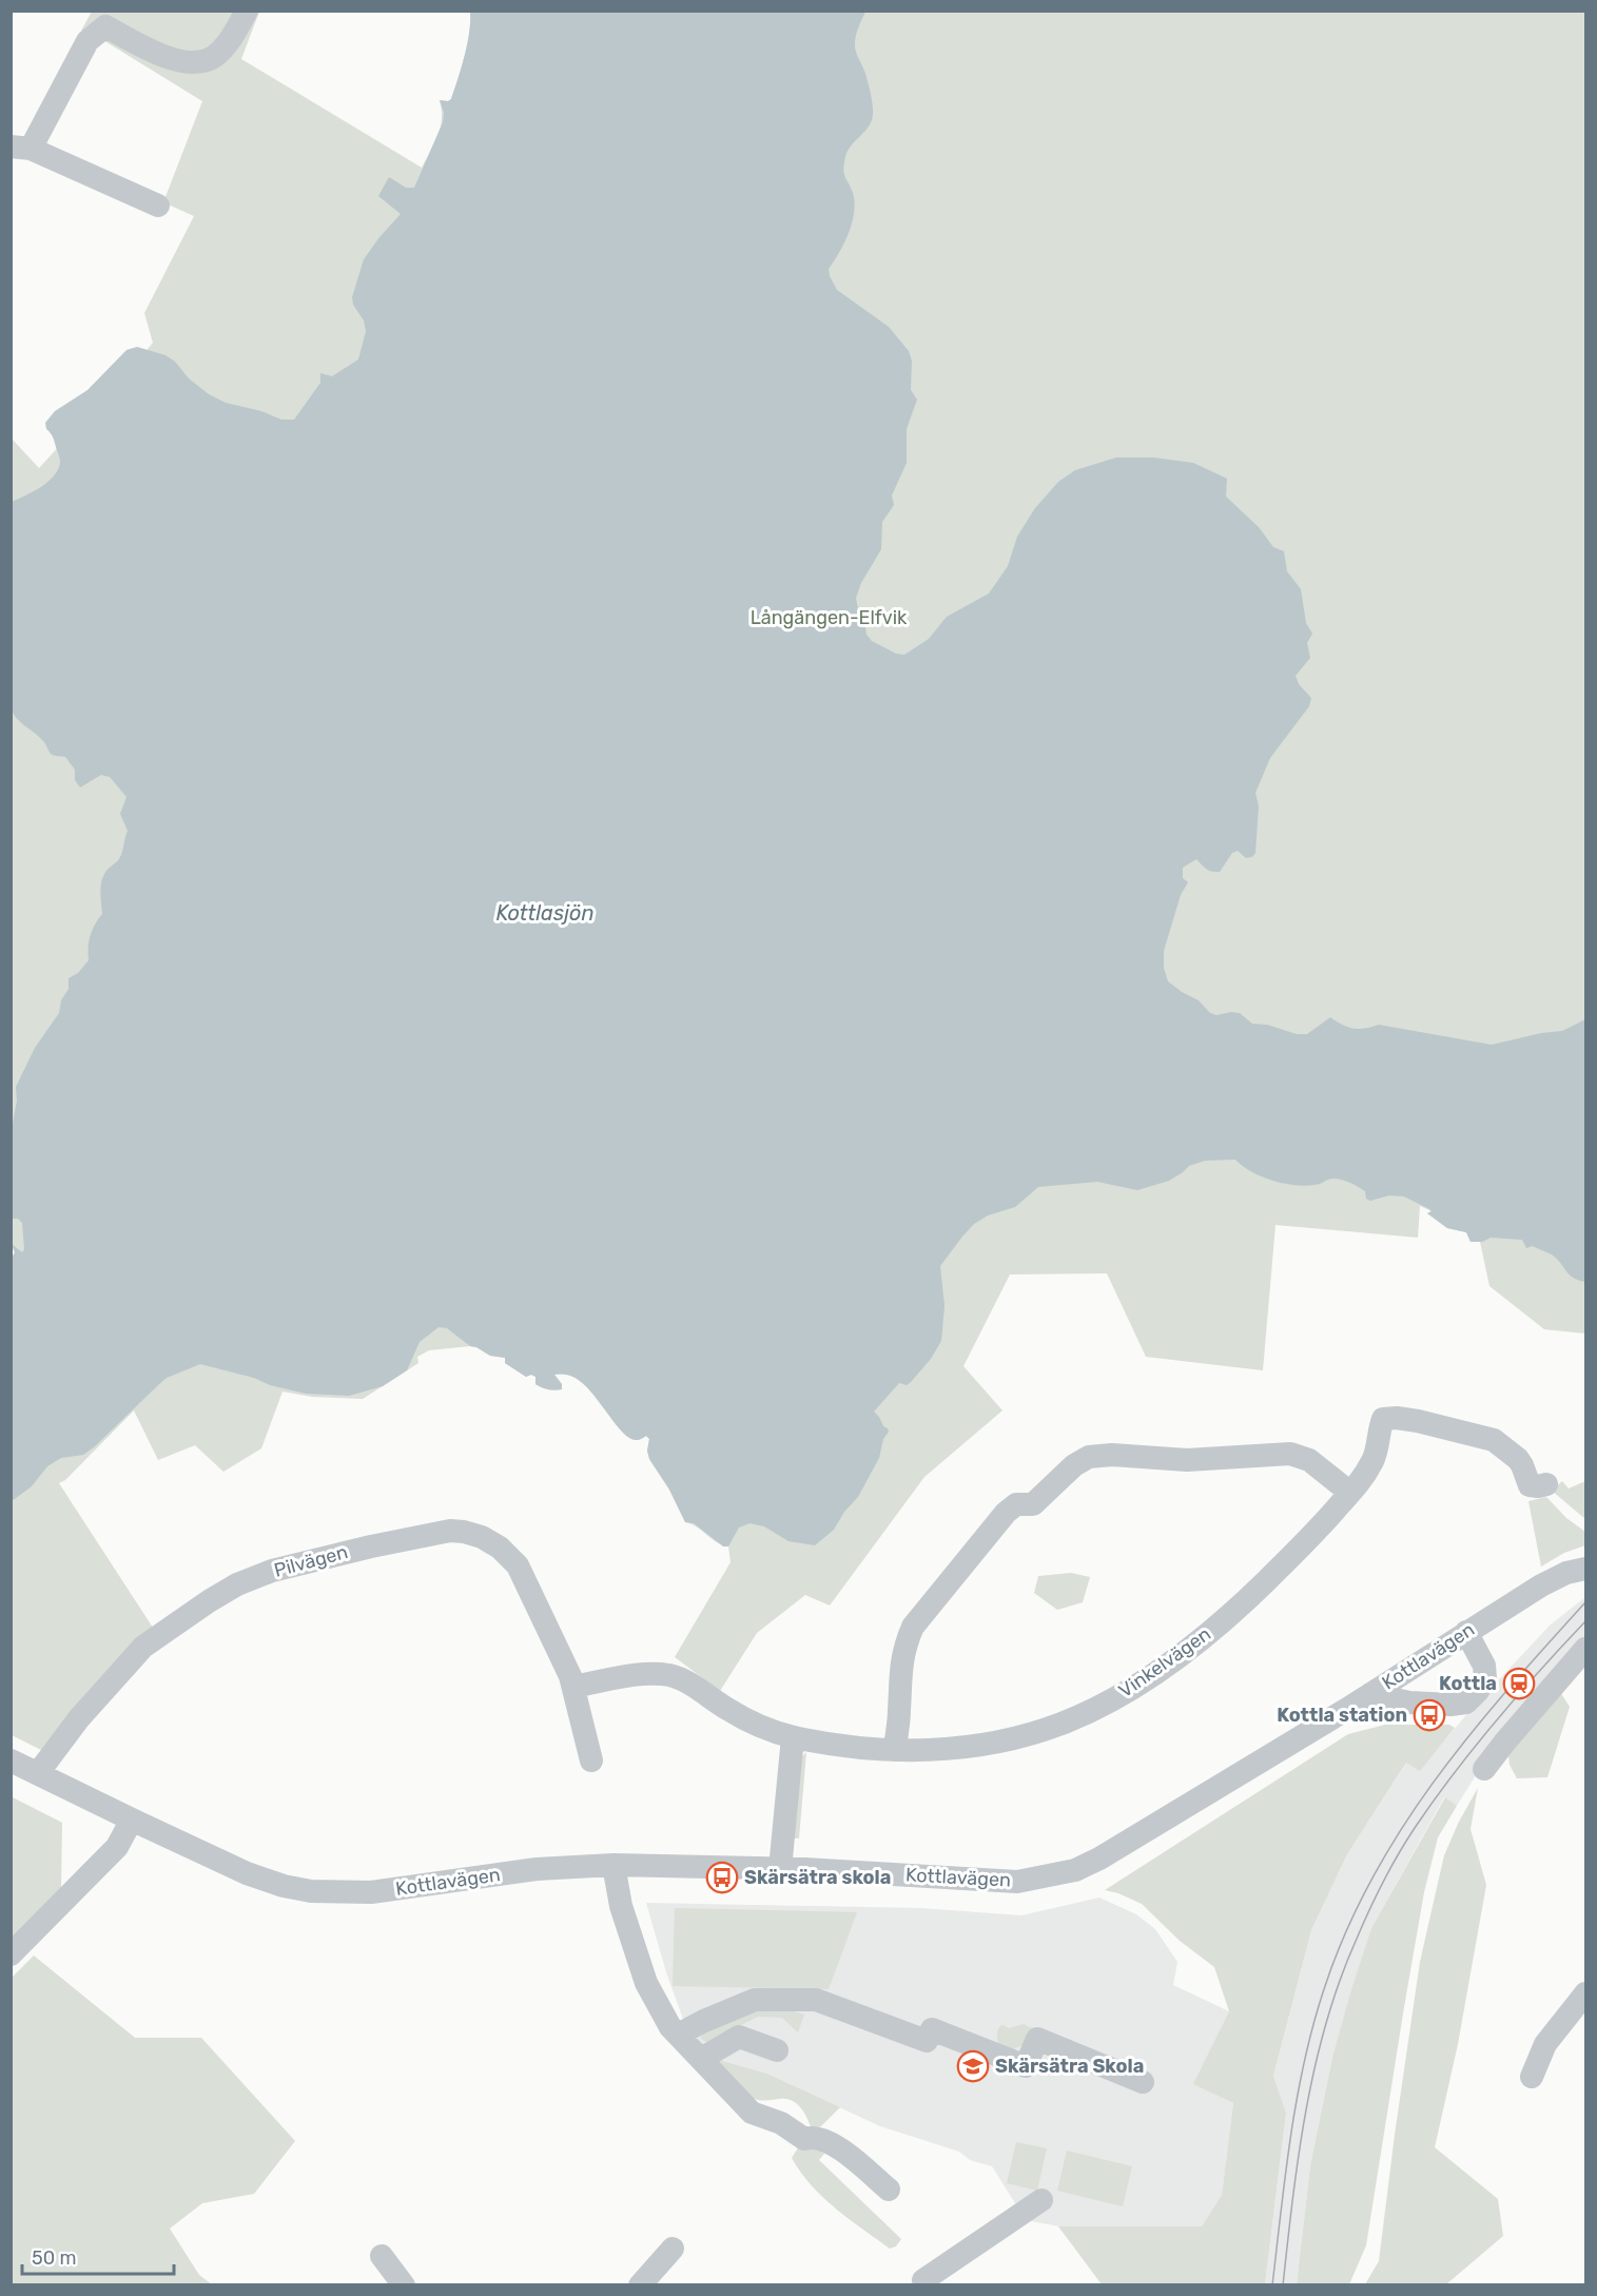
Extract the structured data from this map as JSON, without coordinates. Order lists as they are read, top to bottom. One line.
{"streets":{"street":["Pilvägen","Kottlavägen","Vinkelvägen"]},"crossings":[["Pilvägen","Kottlavägen"]],"water":["Kottlasjön"],"parks":["Långängen-Elfvik"],"places":{"station":["Kottla"],"bus stop":["Kottla station","Skärsätra skola"],"school or university":["Skärsätra Skola"]},"scale_bar":"50 m"}
